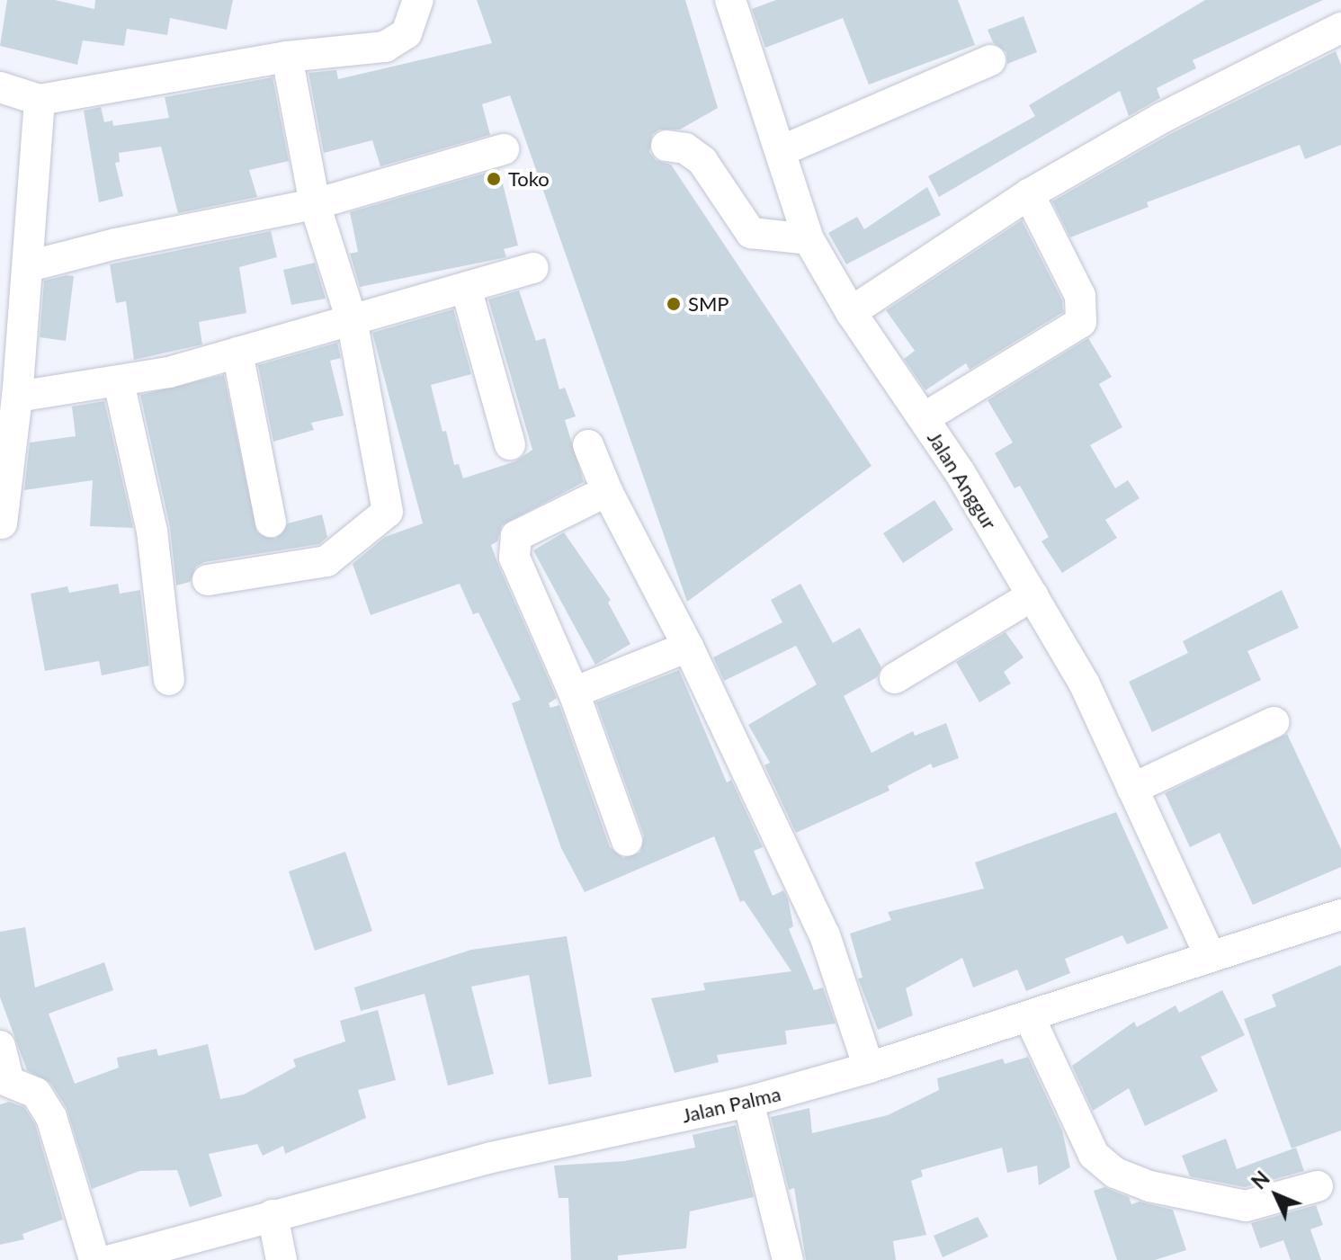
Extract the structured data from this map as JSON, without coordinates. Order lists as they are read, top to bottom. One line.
{"streets":{"street":["Jalan Anggur","Jalan Palma"]},"crossings":[["Jalan Anggur","Jalan Palma"]],"places":["Toko","SMP"],"north":"top left"}
